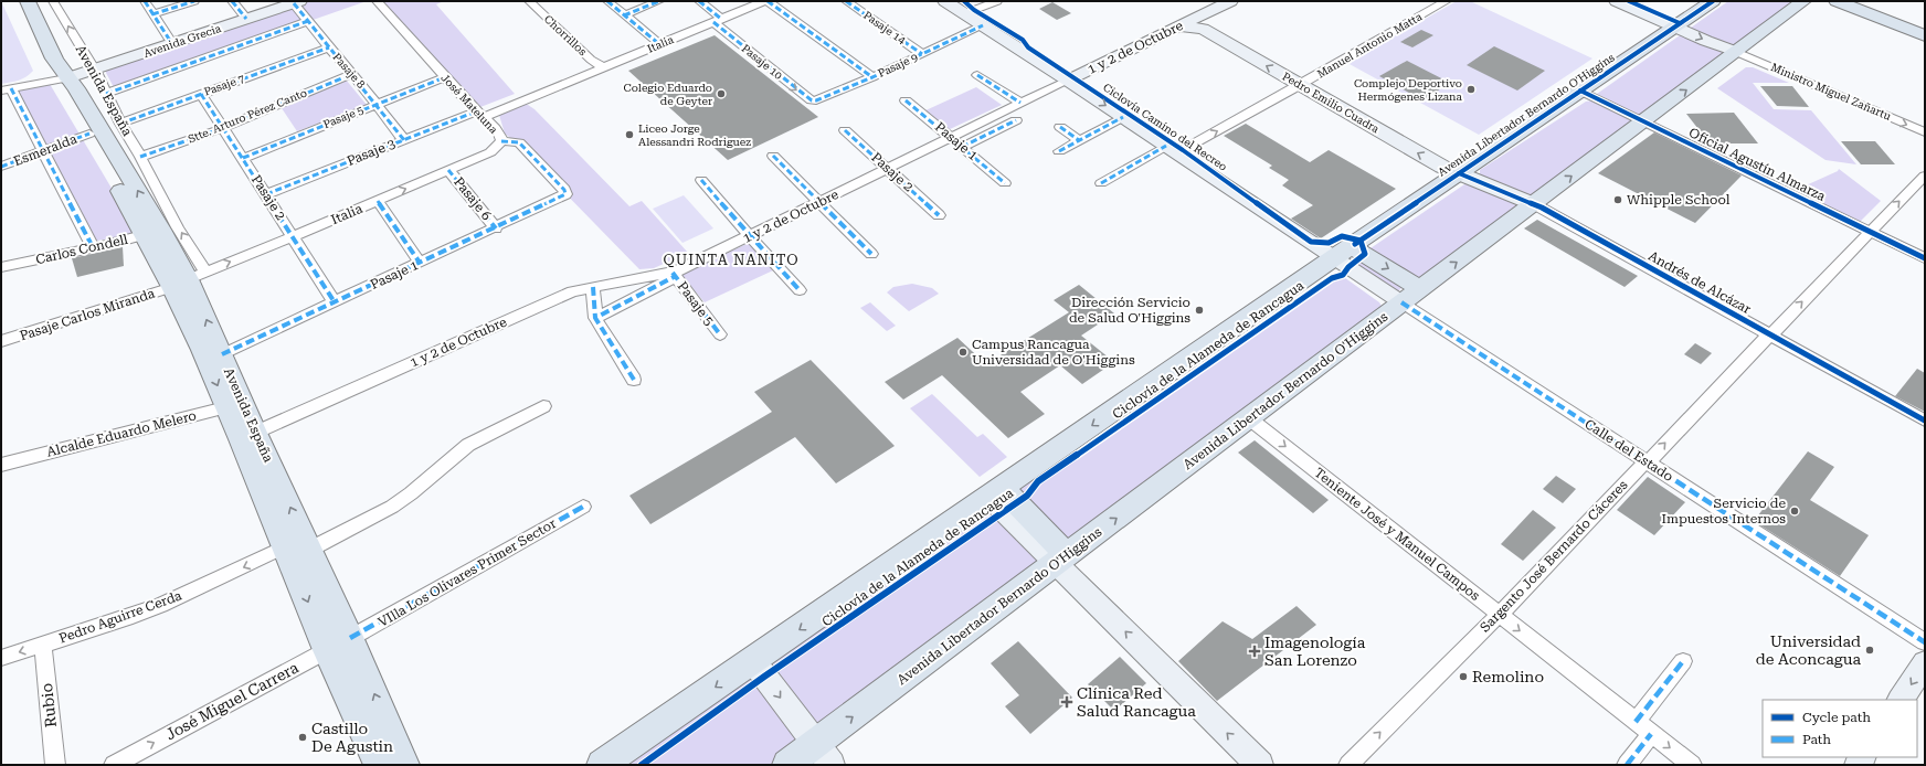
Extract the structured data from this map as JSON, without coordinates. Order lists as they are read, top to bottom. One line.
{"streets":{"main road":["Avenida España","Avenida Libertador Bernardo O'Higgins"],"street":["Pasaje 14","Chorrillos","Avenida Grecia","Italia","Manuel Antonio Matta","1 y 2 de Octubre","Pasaje 10","Pasaje 9","Pasaje 8","Pasaje 7","Ministro Miguel Zañartu","Pedro Emilio Cuadra","José Mateluna","Stte. Arturo Pérez Canto","Pasaje 5","Pasaje 1","Esmeralda","Pasaje 3","Oficial Agustín Almarza","Pasaje 2","Pasaje 6","Carlos Condell","Andrés de Alcázar","Pasaje Carlos Miranda","Alcalde Eduardo Melero","Calle del Estado","Teniente José y Manuel Campos","Sargento José Bernardo Cáceres","VIlla Los Olivares Primer Sector","Pedro Aguirre Cerda","José Miguel Carrera","Rubio"],"cycle path":["Ciclovía Camino del Recreo"]},"crossings":[["Pasaje 14","Pasaje 9"],["Chorrillos","Italia"],["Avenida Grecia","Pasaje 8"],["Avenida Grecia","Avenida España"],["Italia","Pasaje 10"],["Italia","Avenida España"],["Italia","José Mateluna"],["Italia","Pasaje 3"],["Italia","Pasaje 2"],["Italia","Pasaje 6"],["Italia","Pasaje Carlos Miranda"],["Manuel Antonio Matta","Pedro Emilio Cuadra"],["Manuel Antonio Matta","Calle del Estado"],["1 y 2 de Octubre","Avenida España"],["1 y 2 de Octubre","Pedro Emilio Cuadra"],["1 y 2 de Octubre","Pasaje 5"],["1 y 2 de Octubre","Pasaje 1"],["1 y 2 de Octubre","Pasaje 2"],["1 y 2 de Octubre","Calle del Estado"],["Pasaje 10","Pasaje 9"],["Pasaje 9","Calle del Estado"],["Pasaje 8","Pasaje 7"],["Pasaje 8","Stte. Arturo Pérez Canto"],["Pasaje 8","Pasaje 5"],["Pasaje 8","Pasaje 3"],["Pasaje 7","Avenida España"],["Pasaje 7","Pasaje 2"],["Avenida España","Stte. Arturo Pérez Canto"],["Avenida España","Pasaje 1"],["Avenida España","Esmeralda"],["Avenida España","Carlos Condell"],["Avenida España","Pasaje Carlos Miranda"],["Avenida España","Alcalde Eduardo Melero"],["Avenida España","VIlla Los Olivares Primer Sector"],["Avenida España","Pedro Aguirre Cerda"],["Avenida España","José Miguel Carrera"],["Ministro Miguel Zañartu","Avenida Libertador Bernardo O'Higgins"],["Pedro Emilio Cuadra","Avenida Libertador Bernardo O'Higgins"],["Pedro Emilio Cuadra","Andrés de Alcázar"],["José Mateluna","Pasaje 5"],["José Mateluna","Pasaje 1"],["José Mateluna","Pasaje 3"],["Avenida Libertador Bernardo O'Higgins","Oficial Agustín Almarza"],["Avenida Libertador Bernardo O'Higgins","Andrés de Alcázar"],["Avenida Libertador Bernardo O'Higgins","Calle del Estado"],["Avenida Libertador Bernardo O'Higgins","Teniente José y Manuel Campos"],["Stte. Arturo Pérez Canto","Pasaje 2"],["Pasaje 5","Pasaje 2"],["Pasaje 1","Pasaje 2"],["Pasaje 1","Pasaje 6"],["Pasaje 3","Pasaje 2"],["Oficial Agustín Almarza","Sargento José Bernardo Cáceres"],["Andrés de Alcázar","Sargento José Bernardo Cáceres"],["Calle del Estado","Sargento José Bernardo Cáceres"],["Teniente José y Manuel Campos","Sargento José Bernardo Cáceres"],["VIlla Los Olivares Primer Sector","José Miguel Carrera"],["Pedro Aguirre Cerda","Rubio"]],"one_way":["Manuel Antonio Matta","Ministro Miguel Zañartu","Pedro Emilio Cuadra","Teniente José y Manuel Campos","Sargento José Bernardo Cáceres","Pedro Aguirre Cerda","José Miguel Carrera"],"districts":["QUINTA NANITO"],"places":{"other":["Complejo Deportivo Hermógenes Lizana","Colegio Eduardo de Geyter","Liceo Jorge Alessandri Rodriguez","Whipple School","Dirección Servicio de Salud O'Higgins","Campus Rancagua Universidad de O'Higgins","Servicio de Impuestos Internos","Universidad de Aconcagua","Remolino","Castillo De Agustin"],"health":["Imagenología San Lorenzo","Clínica Red Salud Rancagua"]},"legend":["Cycle path","Path"]}
